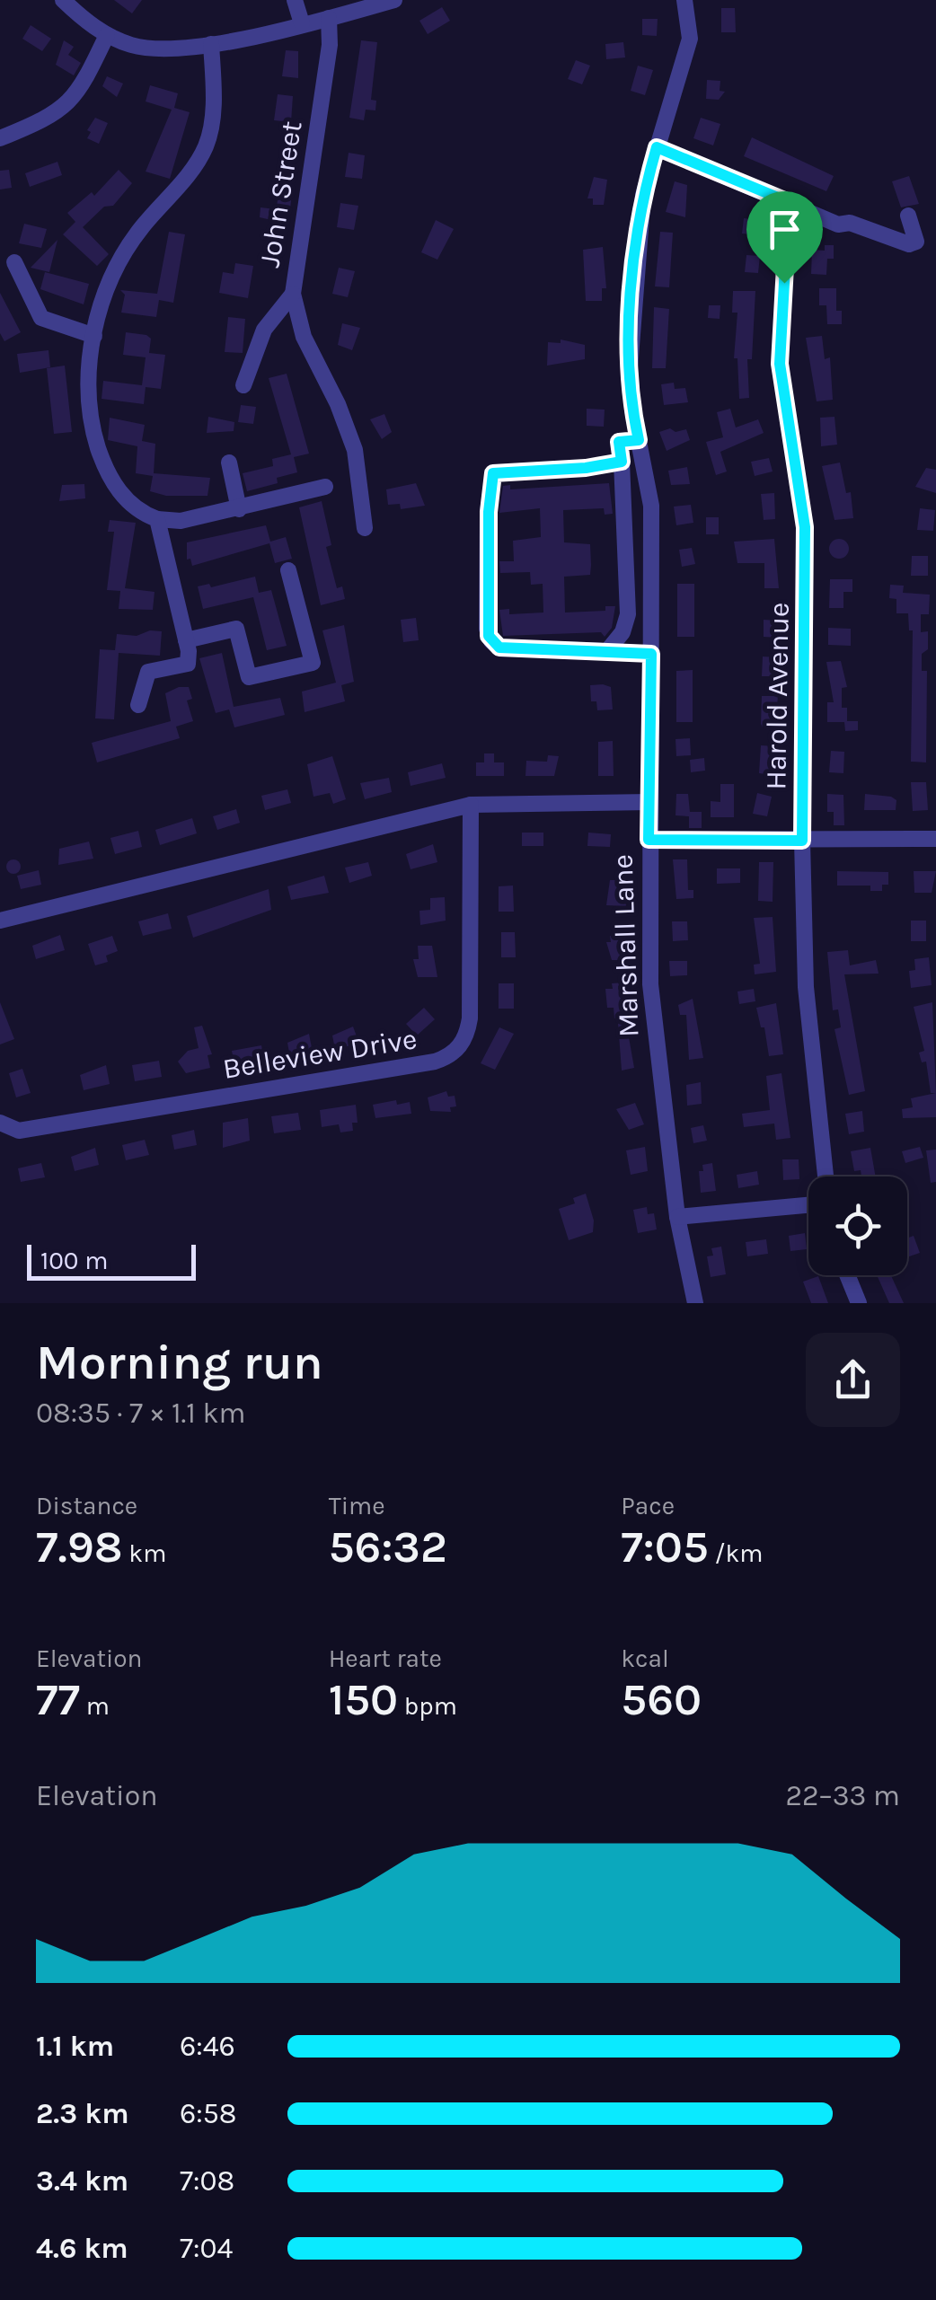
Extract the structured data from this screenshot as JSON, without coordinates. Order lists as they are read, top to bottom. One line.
{"streets":{"street":["John Street","Harold Avenue","Marshall Lane","Belleview Drive"]},"scale_bar":"100 m","page":{"scale":"100 m","heading":["Morning run","08:35 · 7 × 1.1 km"],"stats":[["Distance","7.98 km"],["Time","56:32"],["Pace","7:05 /km"],["Elevation","77 m"],["Heart rate","150 bpm"],["kcal","560"]],"chart":["Elevation","22–33 m"],"list":[{"name":"1.1 km","note":"6:46"},{"name":"2.3 km","note":"6:58"},{"name":"3.4 km","note":"7:08"},{"name":"4.6 km","note":"7:04"}]}}
